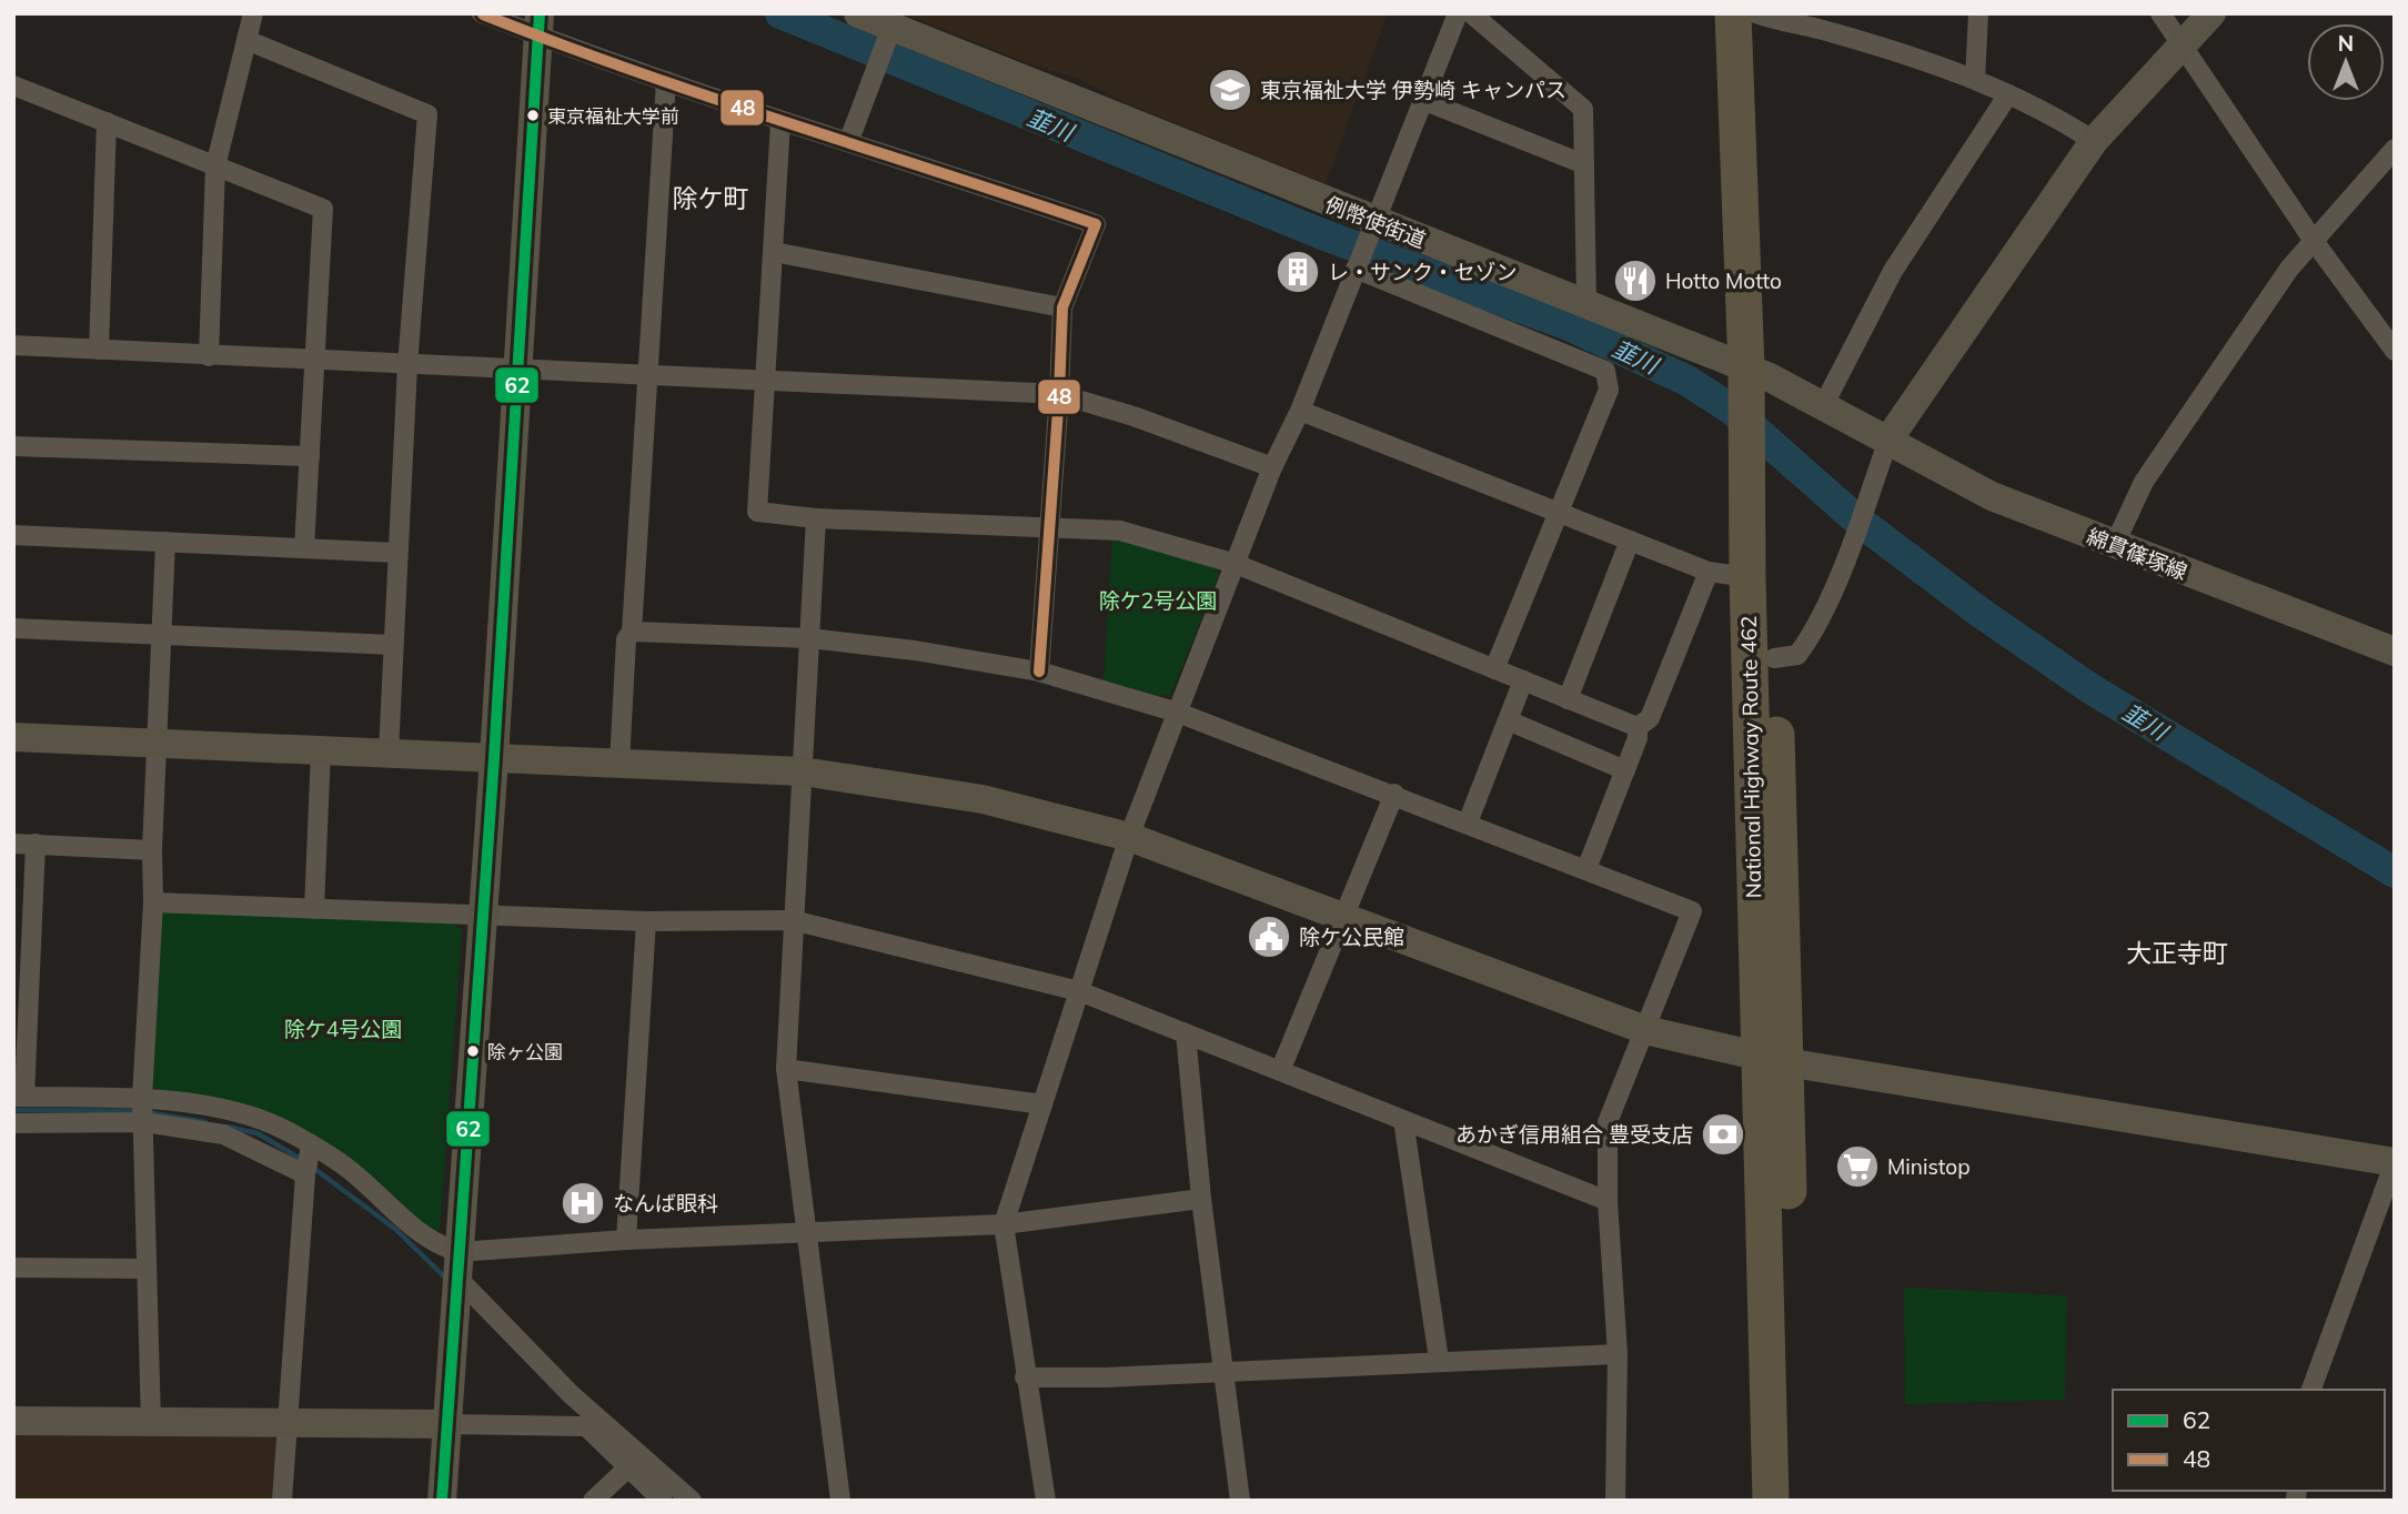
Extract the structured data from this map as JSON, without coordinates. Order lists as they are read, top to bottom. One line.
{"streets":{"highway":["National Highway Route 462"],"street":["例幣使街道","綿貫篠塚線"]},"crossings":[["例幣使街道","綿貫篠塚線"],["例幣使街道","National Highway Route 462"]],"districts":["除ケ町","大正寺町"],"water":["韮川"],"parks":["除ケ2号公園","除ケ4号公園"],"places":{"school or university":["東京福祉大学 伊勢崎 キャンパス"],"other":["東京福祉大学前","除ヶ公園"],"building":["レ・サンク・セゾン"],"restaurant":["Hotto Motto"],"public building":["除ケ公民館"],"bank":["あかぎ信用組合 豊受支店"],"supermarket":["Ministop"],"hospital":["なんば眼科"]},"lines":["transit line 62","transit line 48"],"legend":["62","48"],"north":"top"}
